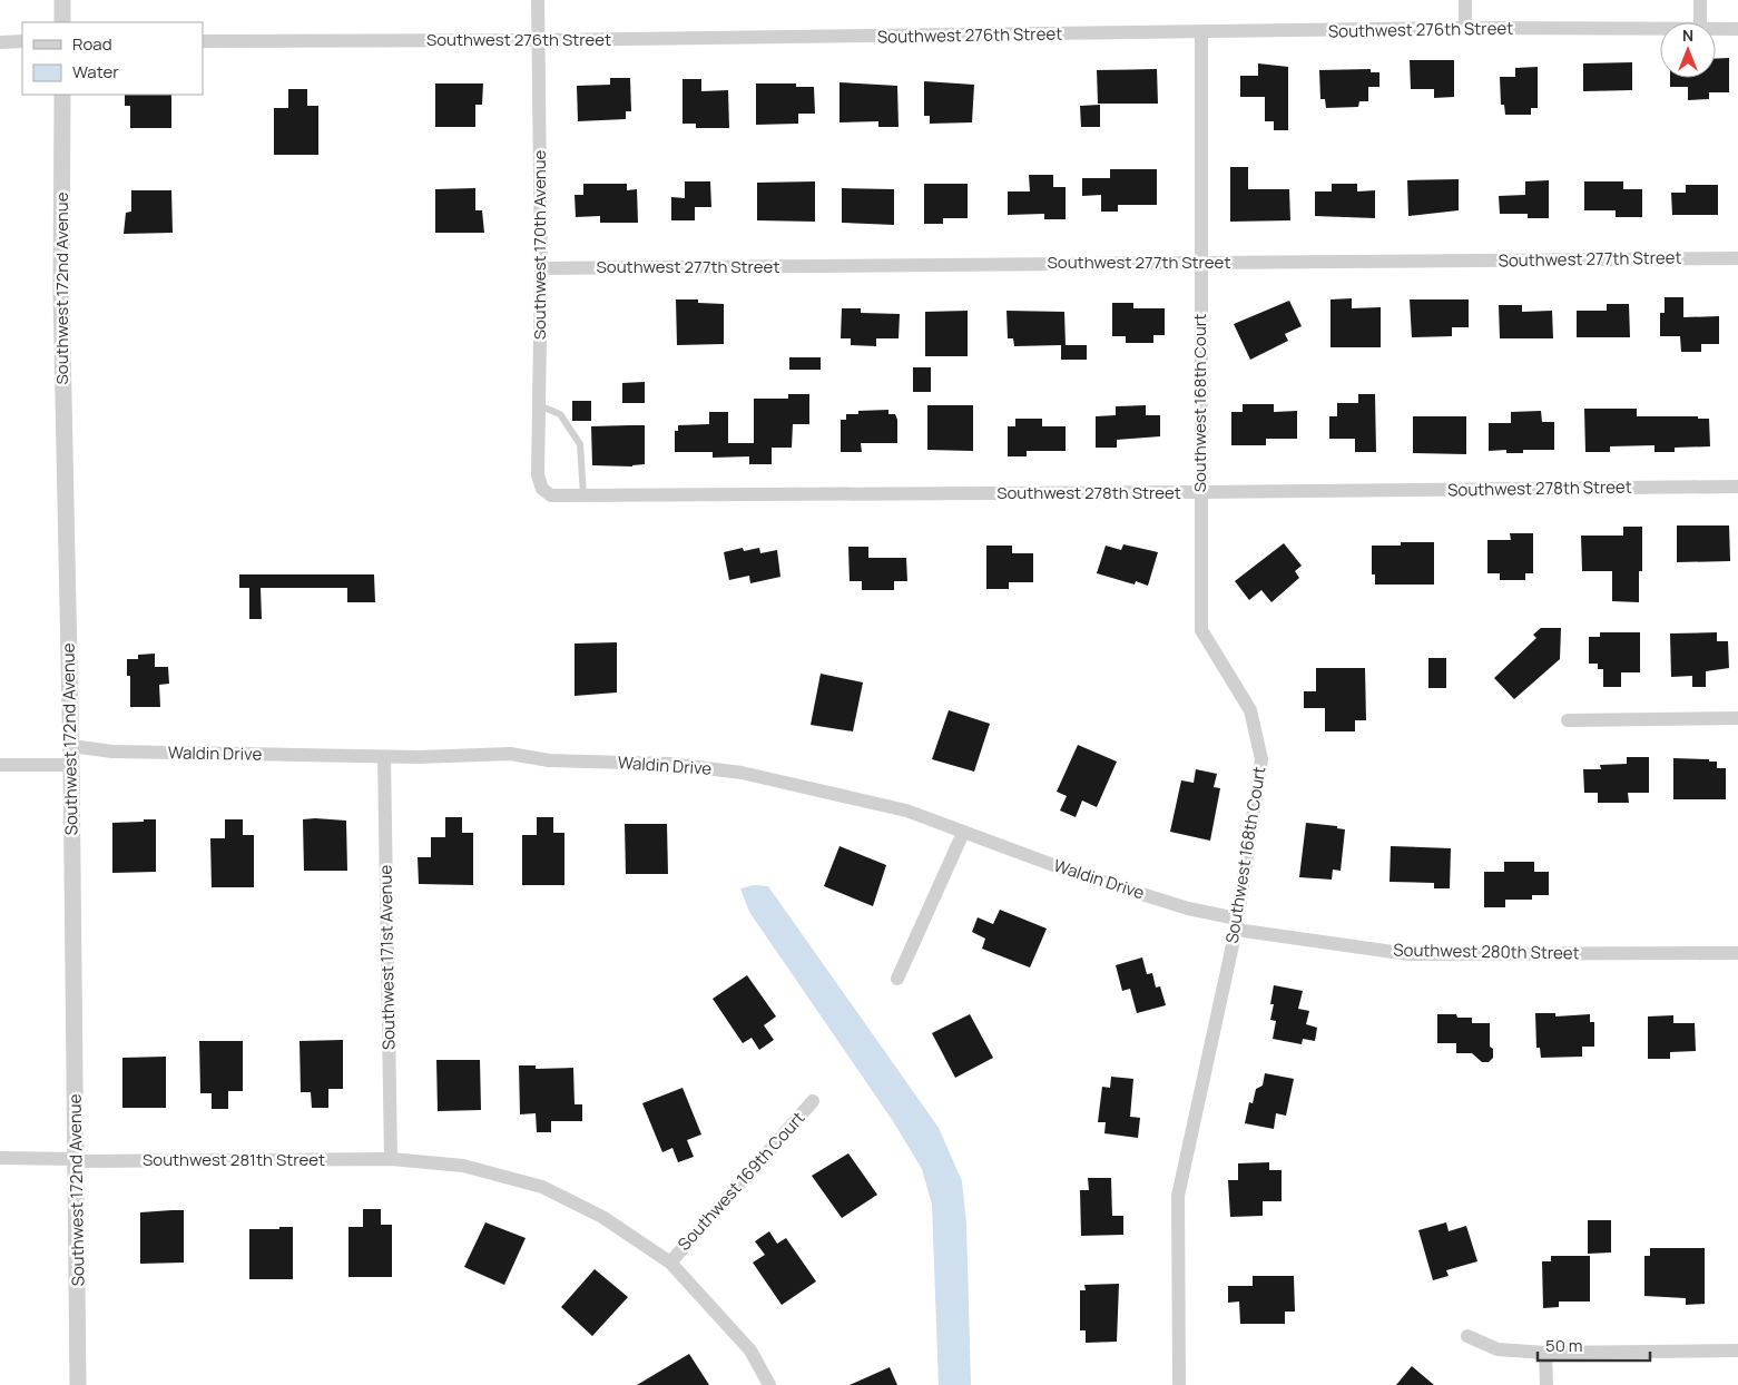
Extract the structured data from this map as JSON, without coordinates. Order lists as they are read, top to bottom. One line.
{"streets":{"street":["Southwest 276th Street","Southwest 170th Avenue","Southwest 277th Street","Southwest 172nd Avenue","Southwest 168th Court","Southwest 278th Street","Waldin Drive","Southwest 280th Street","Southwest 171st Avenue","Southwest 281th Street","Southwest 169th Court"]},"crossings":[["Southwest 276th Street","Southwest 170th Avenue"],["Southwest 276th Street","Southwest 168th Court"],["Southwest 170th Avenue","Southwest 277th Street"],["Southwest 170th Avenue","Southwest 278th Street"],["Southwest 277th Street","Southwest 168th Court"],["Southwest 172nd Avenue","Waldin Drive"],["Southwest 172nd Avenue","Southwest 281th Street"],["Southwest 168th Court","Southwest 278th Street"],["Southwest 168th Court","Waldin Drive"],["Southwest 168th Court","Southwest 280th Street"],["Waldin Drive","Southwest 280th Street"],["Waldin Drive","Southwest 171st Avenue"],["Southwest 171st Avenue","Southwest 281th Street"],["Southwest 281th Street","Southwest 169th Court"]],"legend":["Road","Water"],"scale_bar":"50 m","north":"top"}
